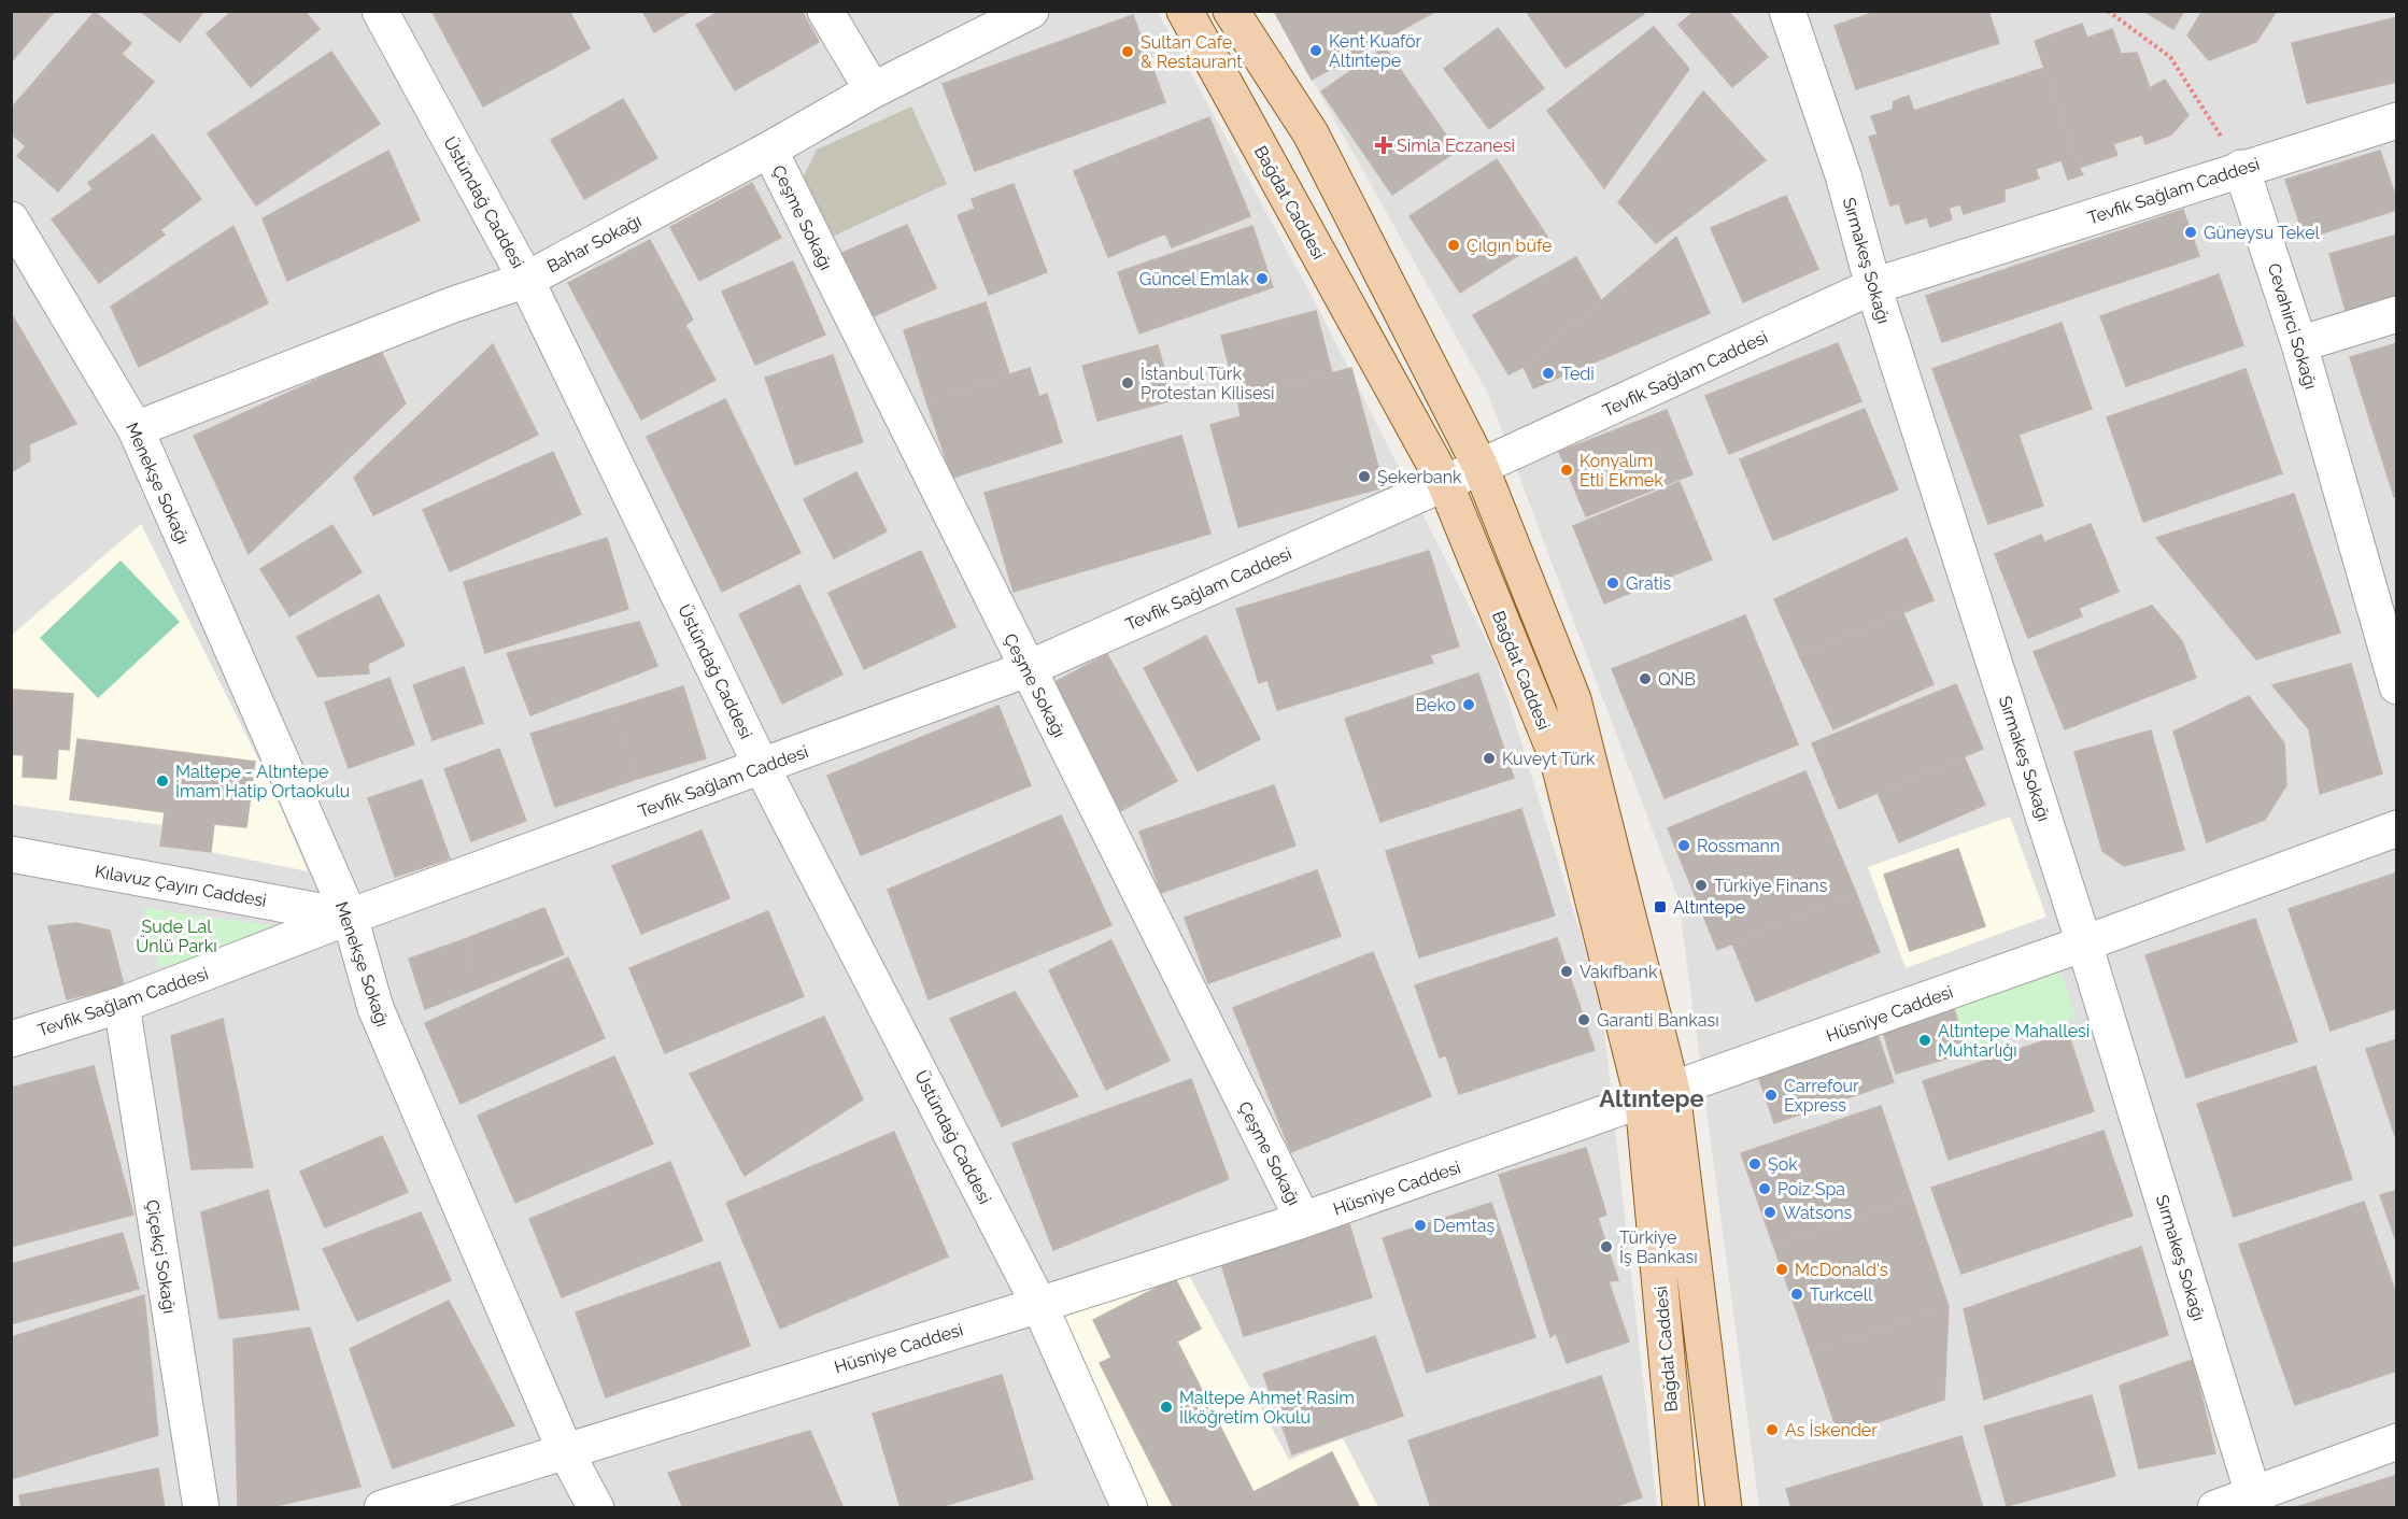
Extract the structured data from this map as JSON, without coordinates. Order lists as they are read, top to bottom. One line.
{"streets":{"main road":["Bağdat Caddesi"],"street":["Tevfik Sağlam Caddesi","Üstündağ Caddesi","Çeşme Sokağı","Bahar Sokağı","Sırmakeş Sokağı","Cevahirci Sokağı","Menekşe Sokağı","Kılavuz Çayırı Caddesi","Hüsniye Caddesi","Çiçekçi Sokağı"]},"crossings":[["Tevfik Sağlam Caddesi","Üstündağ Caddesi"],["Tevfik Sağlam Caddesi","Bağdat Caddesi"],["Tevfik Sağlam Caddesi","Çeşme Sokağı"],["Tevfik Sağlam Caddesi","Sırmakeş Sokağı"],["Tevfik Sağlam Caddesi","Cevahirci Sokağı"],["Tevfik Sağlam Caddesi","Menekşe Sokağı"],["Tevfik Sağlam Caddesi","Kılavuz Çayırı Caddesi"],["Tevfik Sağlam Caddesi","Çiçekçi Sokağı"],["Üstündağ Caddesi","Bahar Sokağı"],["Üstündağ Caddesi","Hüsniye Caddesi"],["Bağdat Caddesi","Hüsniye Caddesi"],["Çeşme Sokağı","Bahar Sokağı"],["Çeşme Sokağı","Hüsniye Caddesi"],["Bahar Sokağı","Menekşe Sokağı"],["Sırmakeş Sokağı","Hüsniye Caddesi"],["Menekşe Sokağı","Kılavuz Çayırı Caddesi"],["Menekşe Sokağı","Hüsniye Caddesi"]],"districts":["Altıntepe"],"parks":["Sude Lal Ünlü Parkı"],"places":{"other":["Kent Kuaför Altıntepe","Sultan Cafe & Restaurant","Güneysu Tekel","Çılgın büfe","Güncel Emlak","Tedi","İstanbul Türk Protestan Kilisesi","Konyalım Etli Ekmek","Şekerbank","Gratis","QNB","Beko","Kuveyt Türk","Maltepe - Altıntepe İmam Hatip Ortaokulu","Rossmann","Türkiye Finans","Vakıfbank","Garanti Bankası","Altıntepe Mahallesi Muhtarlığı","Carrefour Express","Şok","Poiz Spa","Watsons","Demtaş","Türkiye İş Bankası","McDonald's","Turkcell","Maltepe Ahmet Rasim İlköğretim Okulu","As İskender"],"health":["Simla Eczanesi"],"transit":["Altıntepe"]}}
